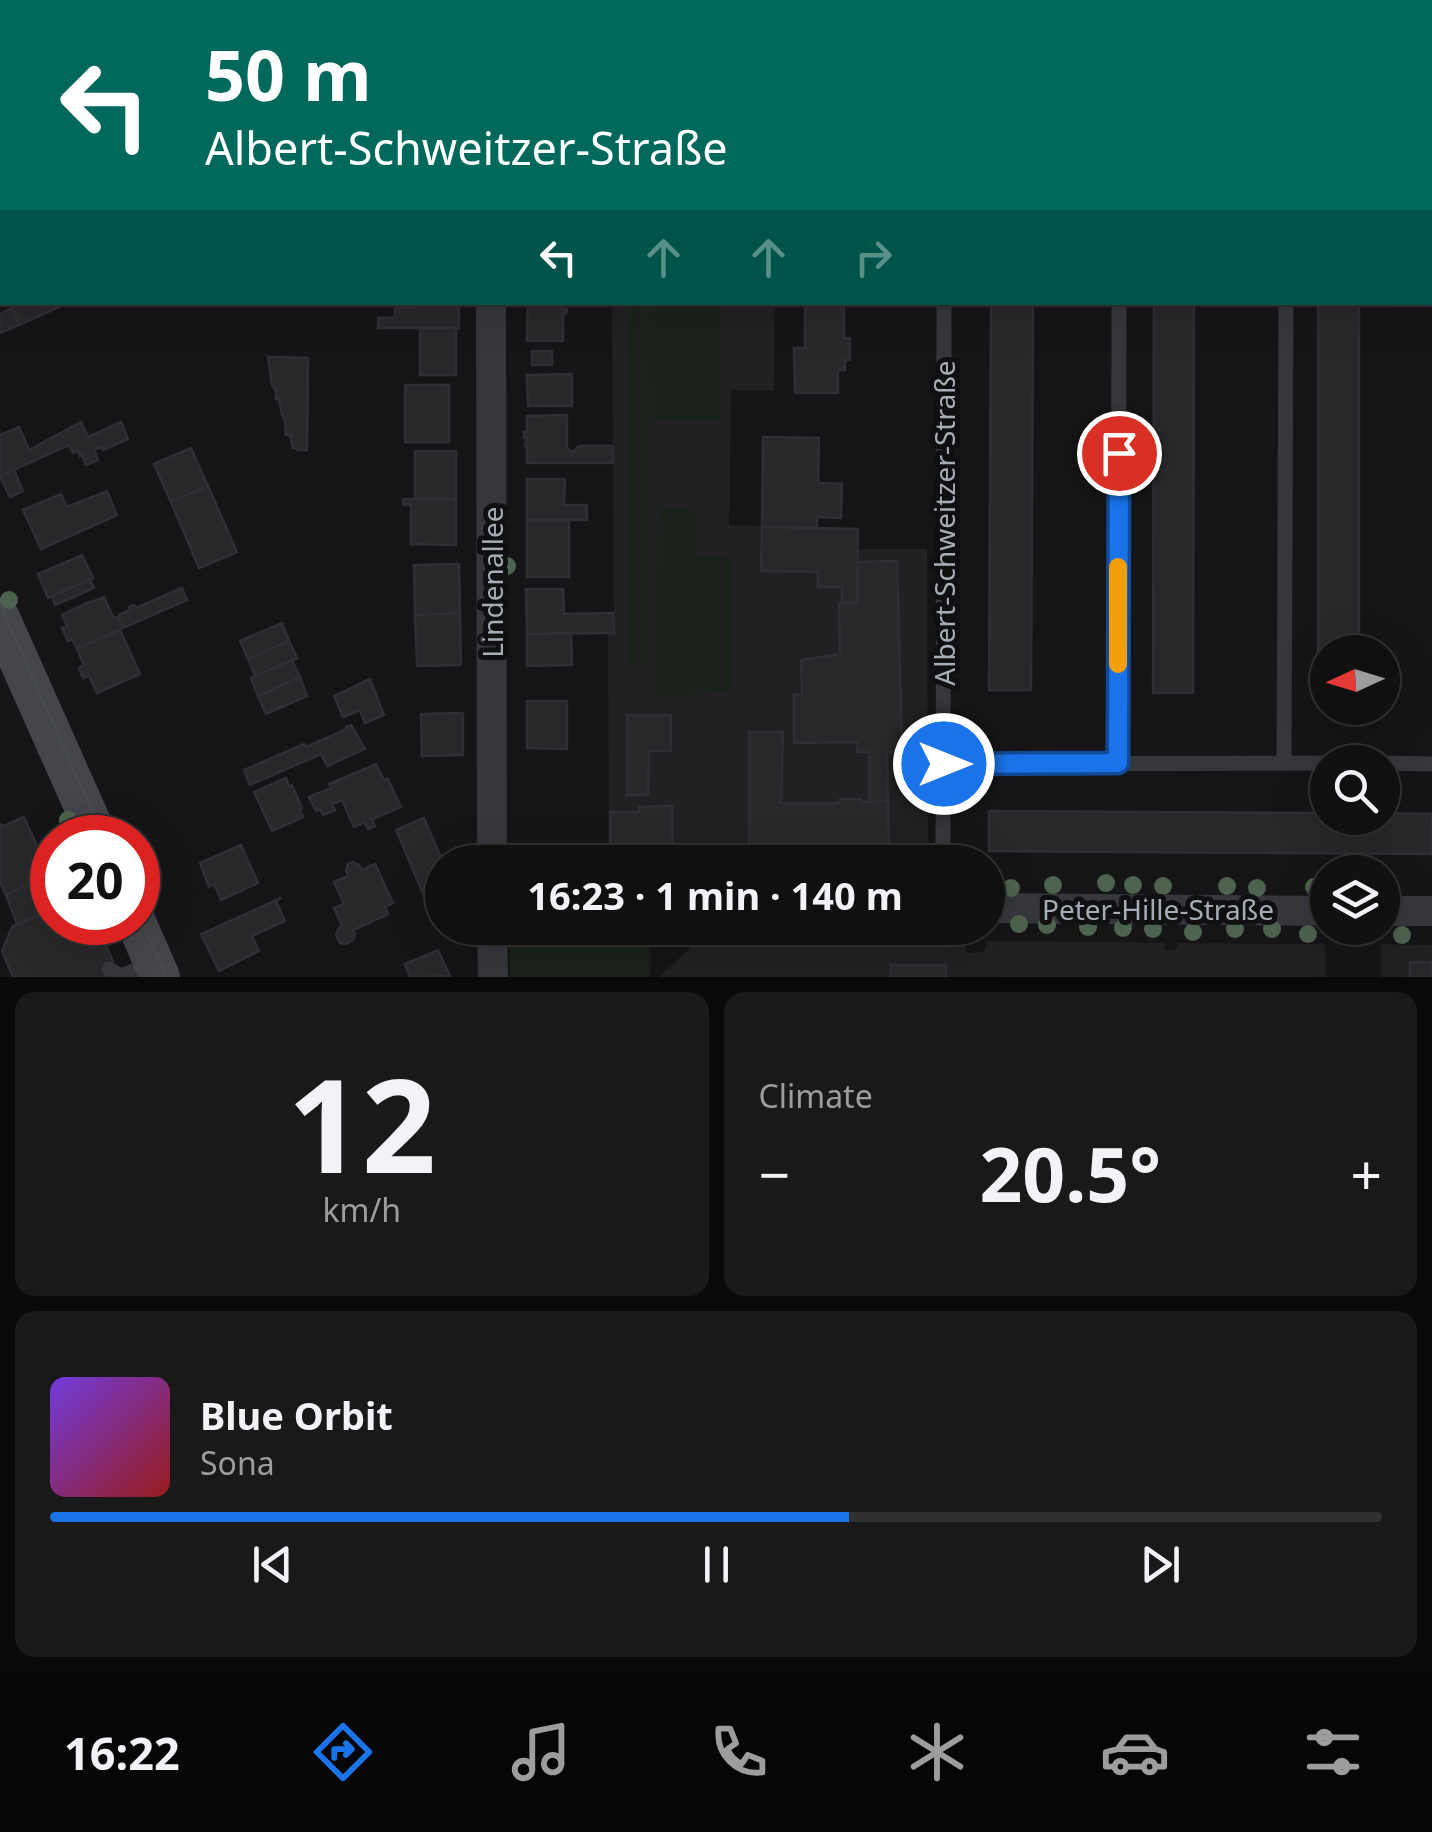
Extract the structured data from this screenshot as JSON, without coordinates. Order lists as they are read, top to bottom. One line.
{"streets":{"street":["Lindenallee","Peter-Hille-Straße"],"lane":["Albert-Schweitzer-Straße"]},"north":"left","page":{"turn":["50 m","Albert-Schweitzer-Straße"],"limit":"20","trip":"16:23 · 1 min · 140 m","tile":[["12","km/h"],"Climate"],"heat":["−","20.5°","+"],"song":["Blue Orbit","Sona"],"tabs":"16:22"}}
